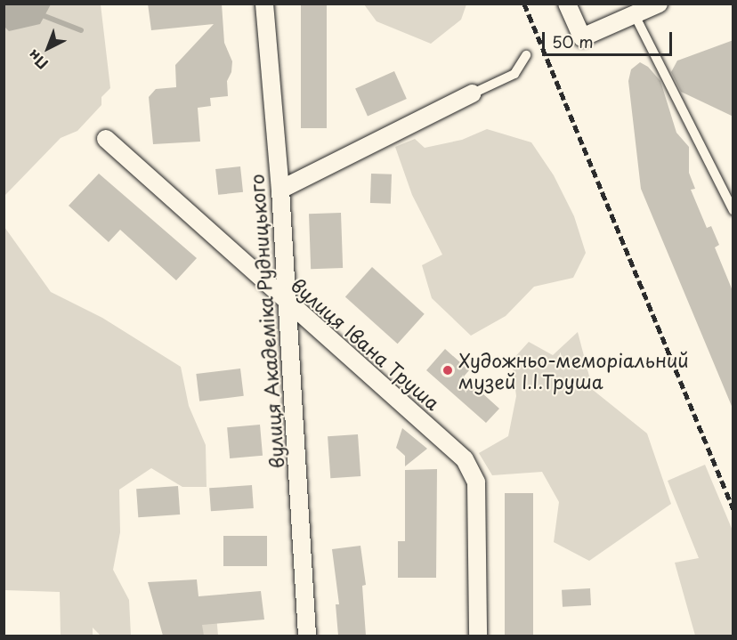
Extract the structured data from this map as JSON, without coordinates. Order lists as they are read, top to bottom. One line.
{"streets":{"street":["вулиця Академіка Рудницького","вулиця Івана Труша"]},"crossings":[["вулиця Академіка Рудницького","вулиця Івана Труша"]],"places":["Художньо-меморіальний музей І.І.Труша"],"scale_bar":"50 m","north":"bottom left"}
